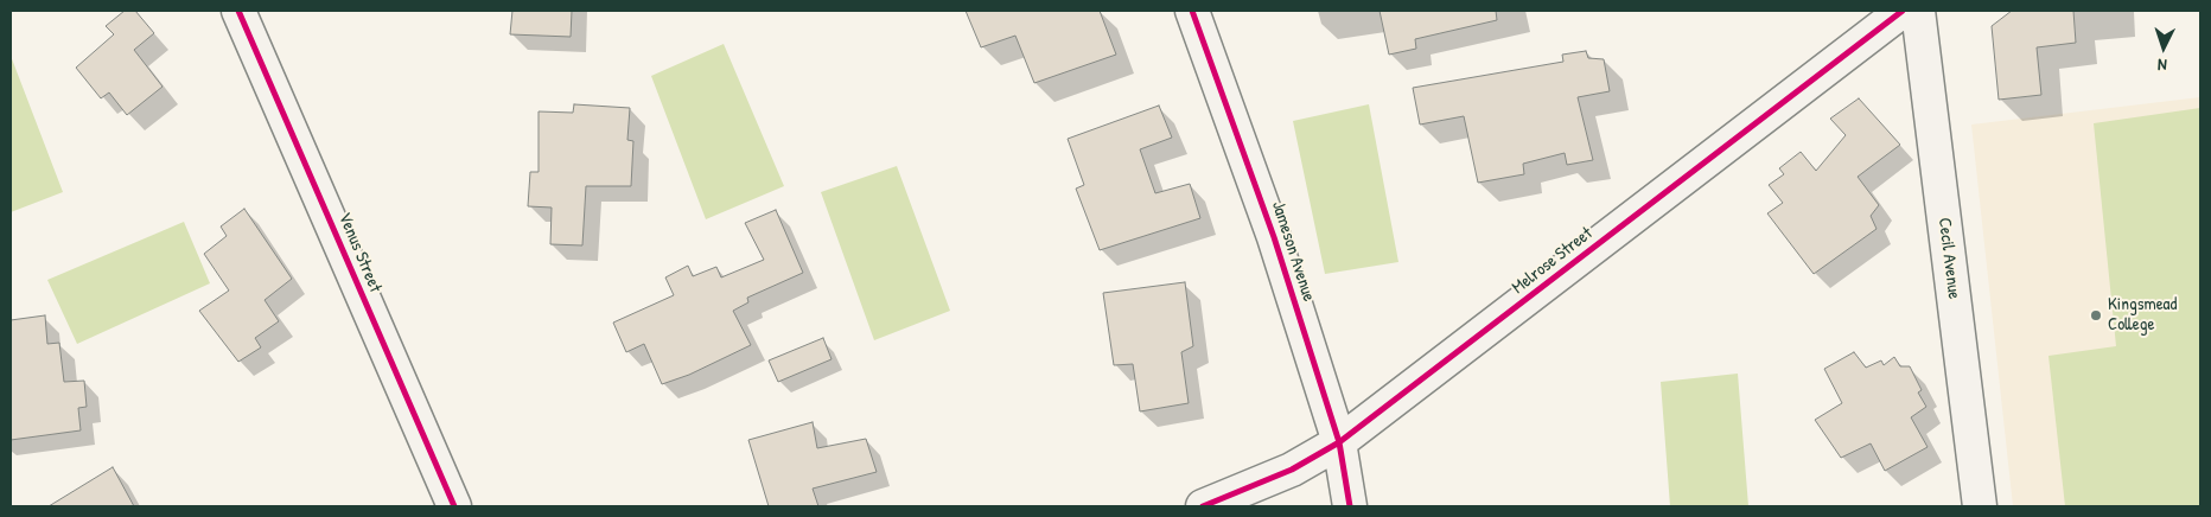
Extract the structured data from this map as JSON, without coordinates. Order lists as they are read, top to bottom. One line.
{"streets":{"street":["Jameson Avenue","Venus Street","Cecil Avenue","Melrose Street"]},"crossings":[["Jameson Avenue","Melrose Street"]],"places":["Kingsmead College"],"north":"bottom"}
